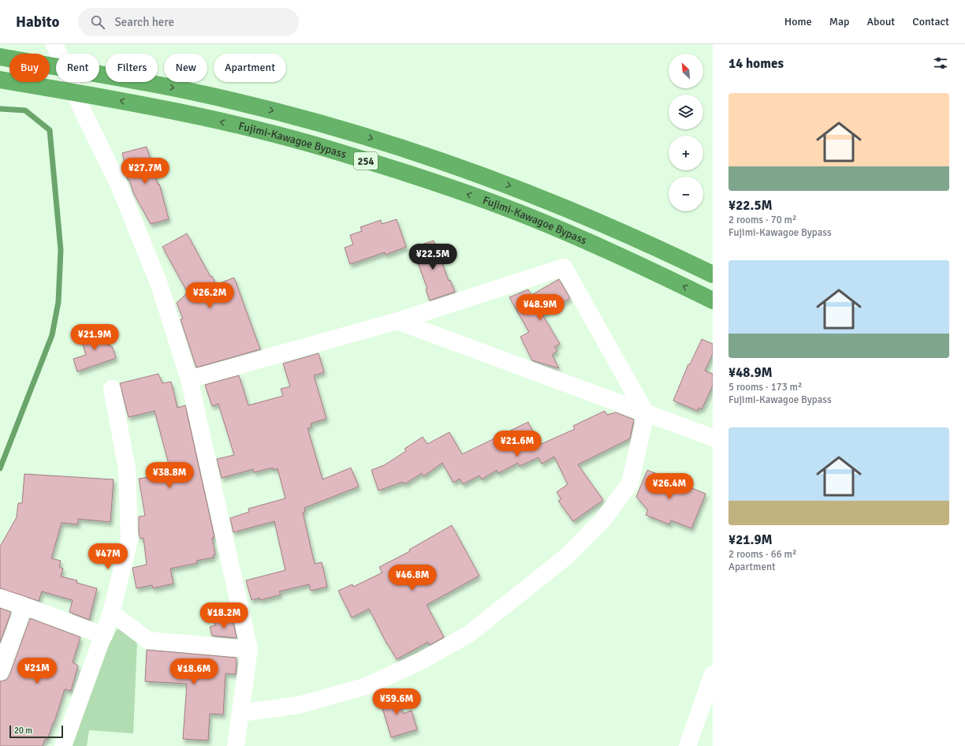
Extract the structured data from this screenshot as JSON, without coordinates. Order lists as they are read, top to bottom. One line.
{"streets":{"highway":["Fujimi-Kawagoe Bypass","254"]},"scale_bar":"20 m","north":"top left","page":{"header":"Habito","search":"Search here","nav":["Home","Map","About","Contact"],"heading":"14 homes","map_buttons":["+","−"],"chip":["Buy","Rent","Filters","New","Apartment"],"list":[{"name":"¥22.5M","note":"2 rooms · 70 m² · Fujimi-Kawagoe Bypass"},{"name":"¥48.9M","note":"5 rooms · 173 m² · Fujimi-Kawagoe Bypass"},{"name":"¥21.9M","note":"2 rooms · 66 m² · Apartment"}],"price":["¥27.7M","¥22.5M","¥26.2M","¥48.9M","¥21.9M","¥21.6M","¥38.8M","¥26.4M","¥47M","¥46.8M","¥18.2M","¥21M","¥18.6M","¥59.6M"],"scale":"20 m"}}
